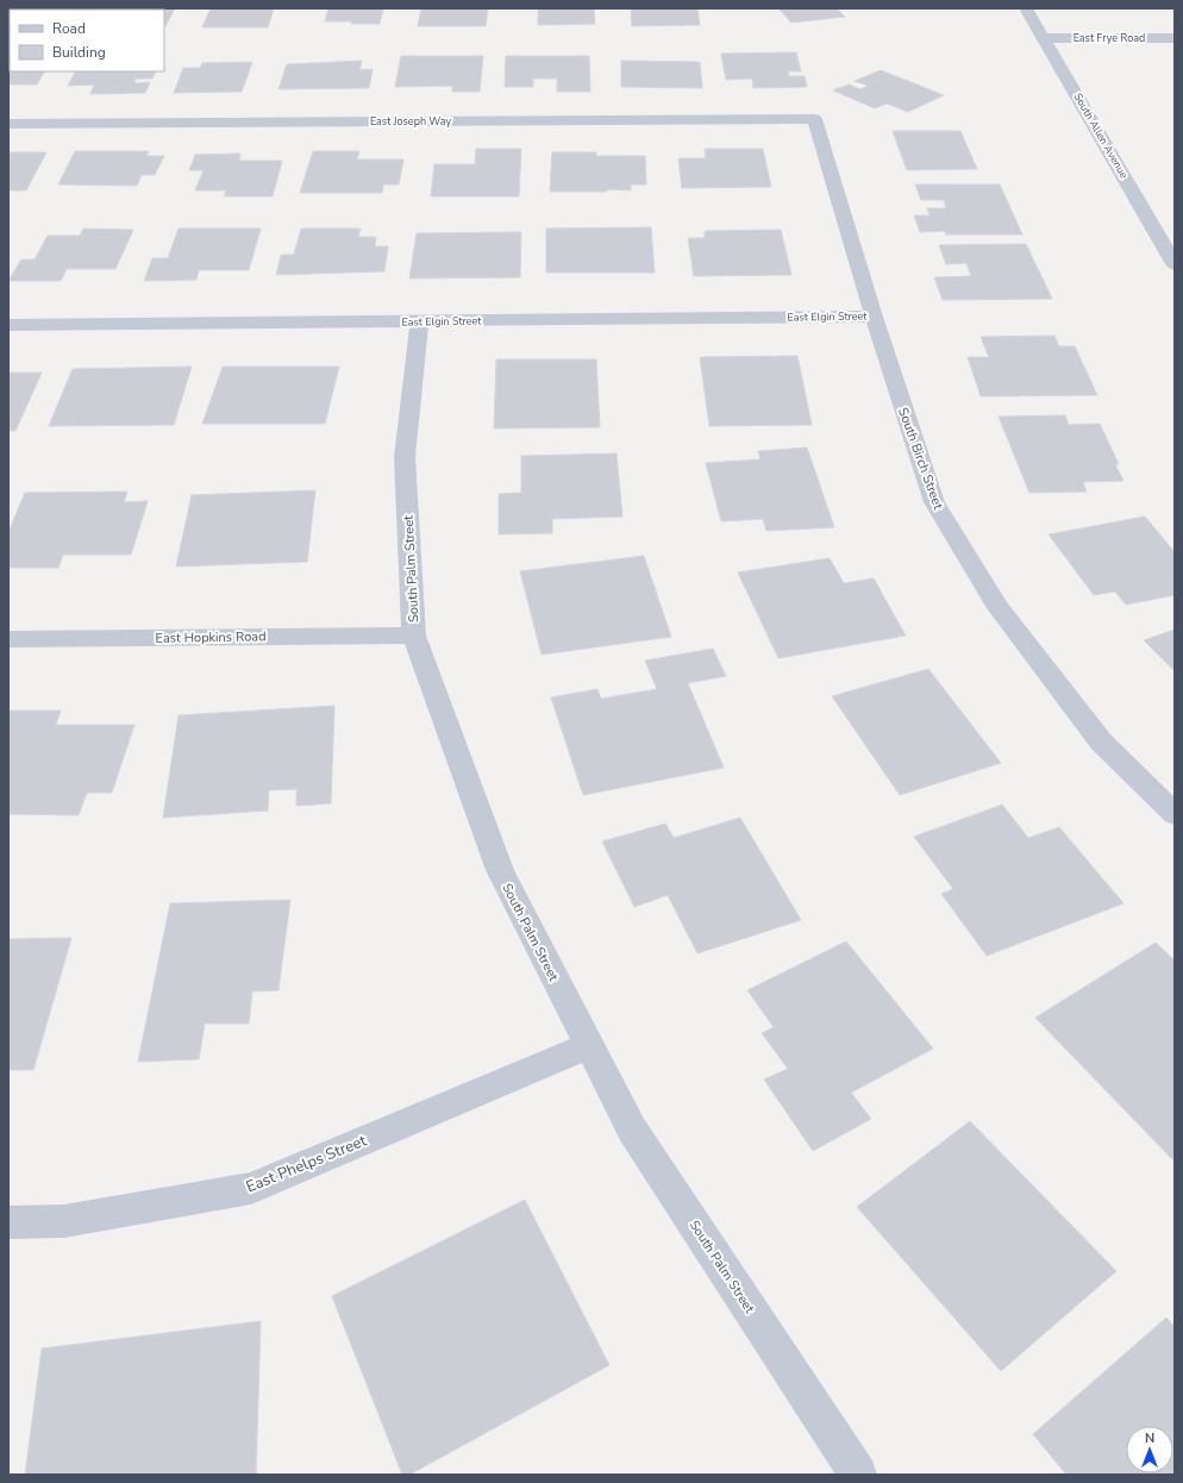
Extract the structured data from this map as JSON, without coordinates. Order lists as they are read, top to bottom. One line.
{"streets":{"street":["East Frye Road","East Joseph Way","South Allen Avenue","East Elgin Street","South Birch Street","South Palm Street","East Hopkins Road","East Phelps Street"]},"crossings":[["East Frye Road","South Allen Avenue"],["East Joseph Way","South Birch Street"],["East Elgin Street","South Birch Street"],["East Elgin Street","South Palm Street"],["South Palm Street","East Hopkins Road"],["South Palm Street","East Phelps Street"]],"legend":["Road","Building"],"north":"top"}
